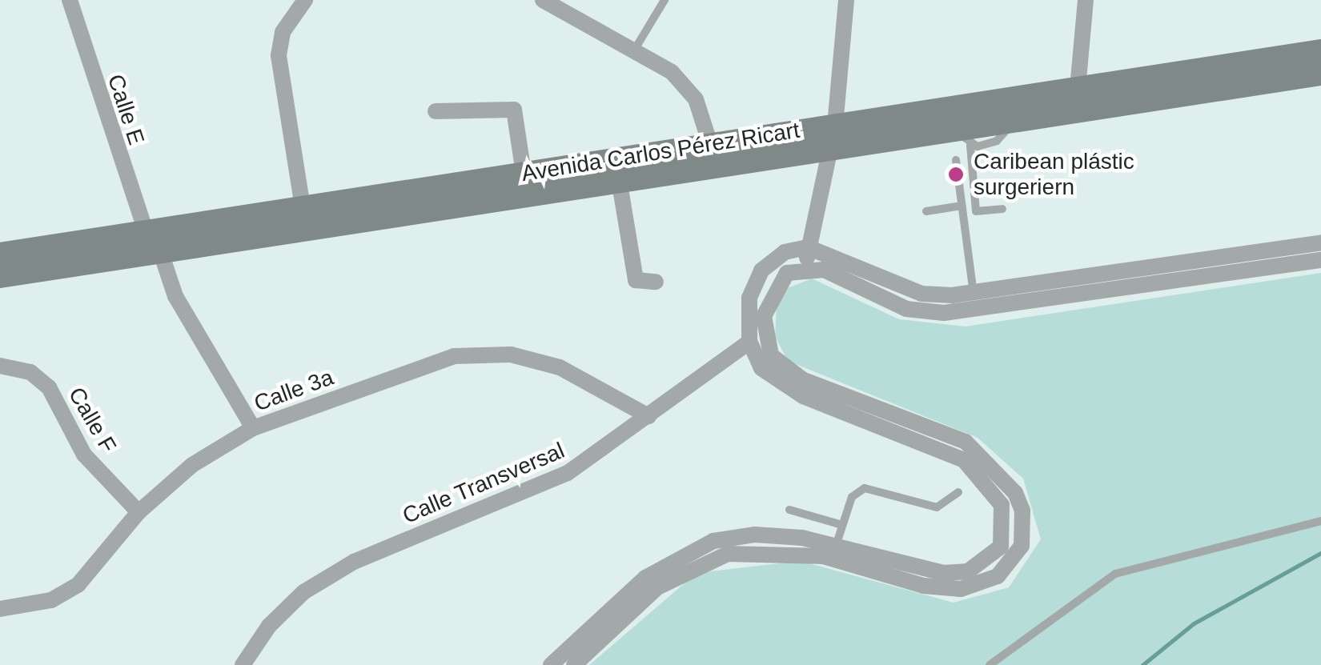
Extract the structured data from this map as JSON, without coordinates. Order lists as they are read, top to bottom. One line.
{"streets":{"main road":["Avenida Carlos Pérez Ricart"],"street":["Calle E","Calle 3a","Calle F","Calle Transversal"]},"crossings":[["Calle E","Avenida Carlos Pérez Ricart"],["Calle 3a","Calle F"],["Calle 3a","Calle Transversal"]],"places":["Caribean plástic surgeriern"]}
